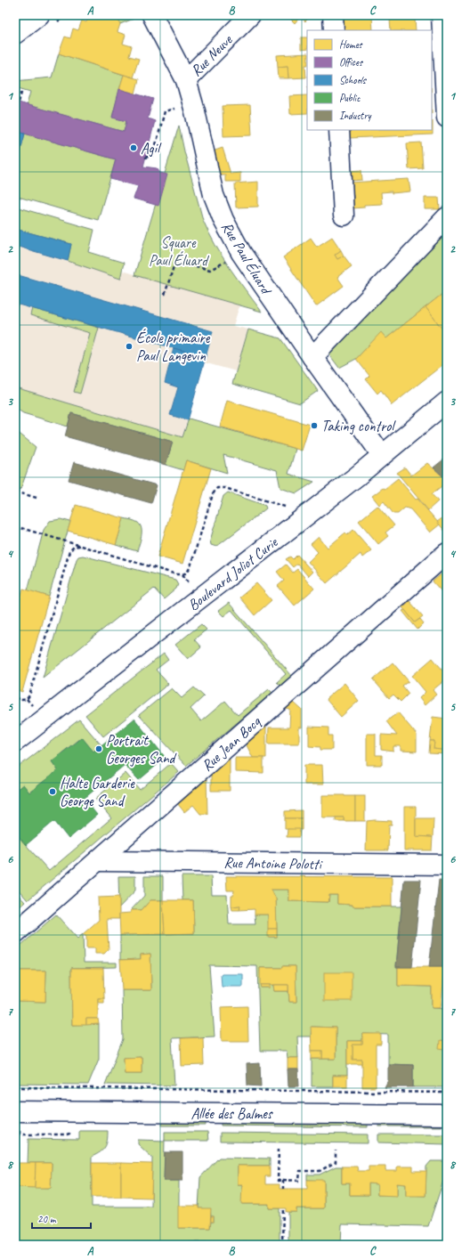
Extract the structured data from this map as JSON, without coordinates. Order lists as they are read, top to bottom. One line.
{"streets":{"street":["Rue Neuve","Rue Paul Éluard","Boulevard Joliot Curie","Rue Jean Bocq","Rue Antoine Polotti","Allée des Balmes"]},"crossings":[["Rue Neuve","Rue Paul Éluard"],["Rue Paul Éluard","Boulevard Joliot Curie"],["Rue Jean Bocq","Rue Antoine Polotti"]],"parks":["Square Paul Éluard"],"places":["Agil","École primaire Paul Langevin","Taking control","Portrait Georges Sand","Halte Garderie George Sand"],"legend":["Homes","Offices","Schools","Public","Industry"],"scale_bar":"20 m","grid":{"columns":["A","B","C"],"rows":["1","2","3","4","5","6","7","8"]}}
